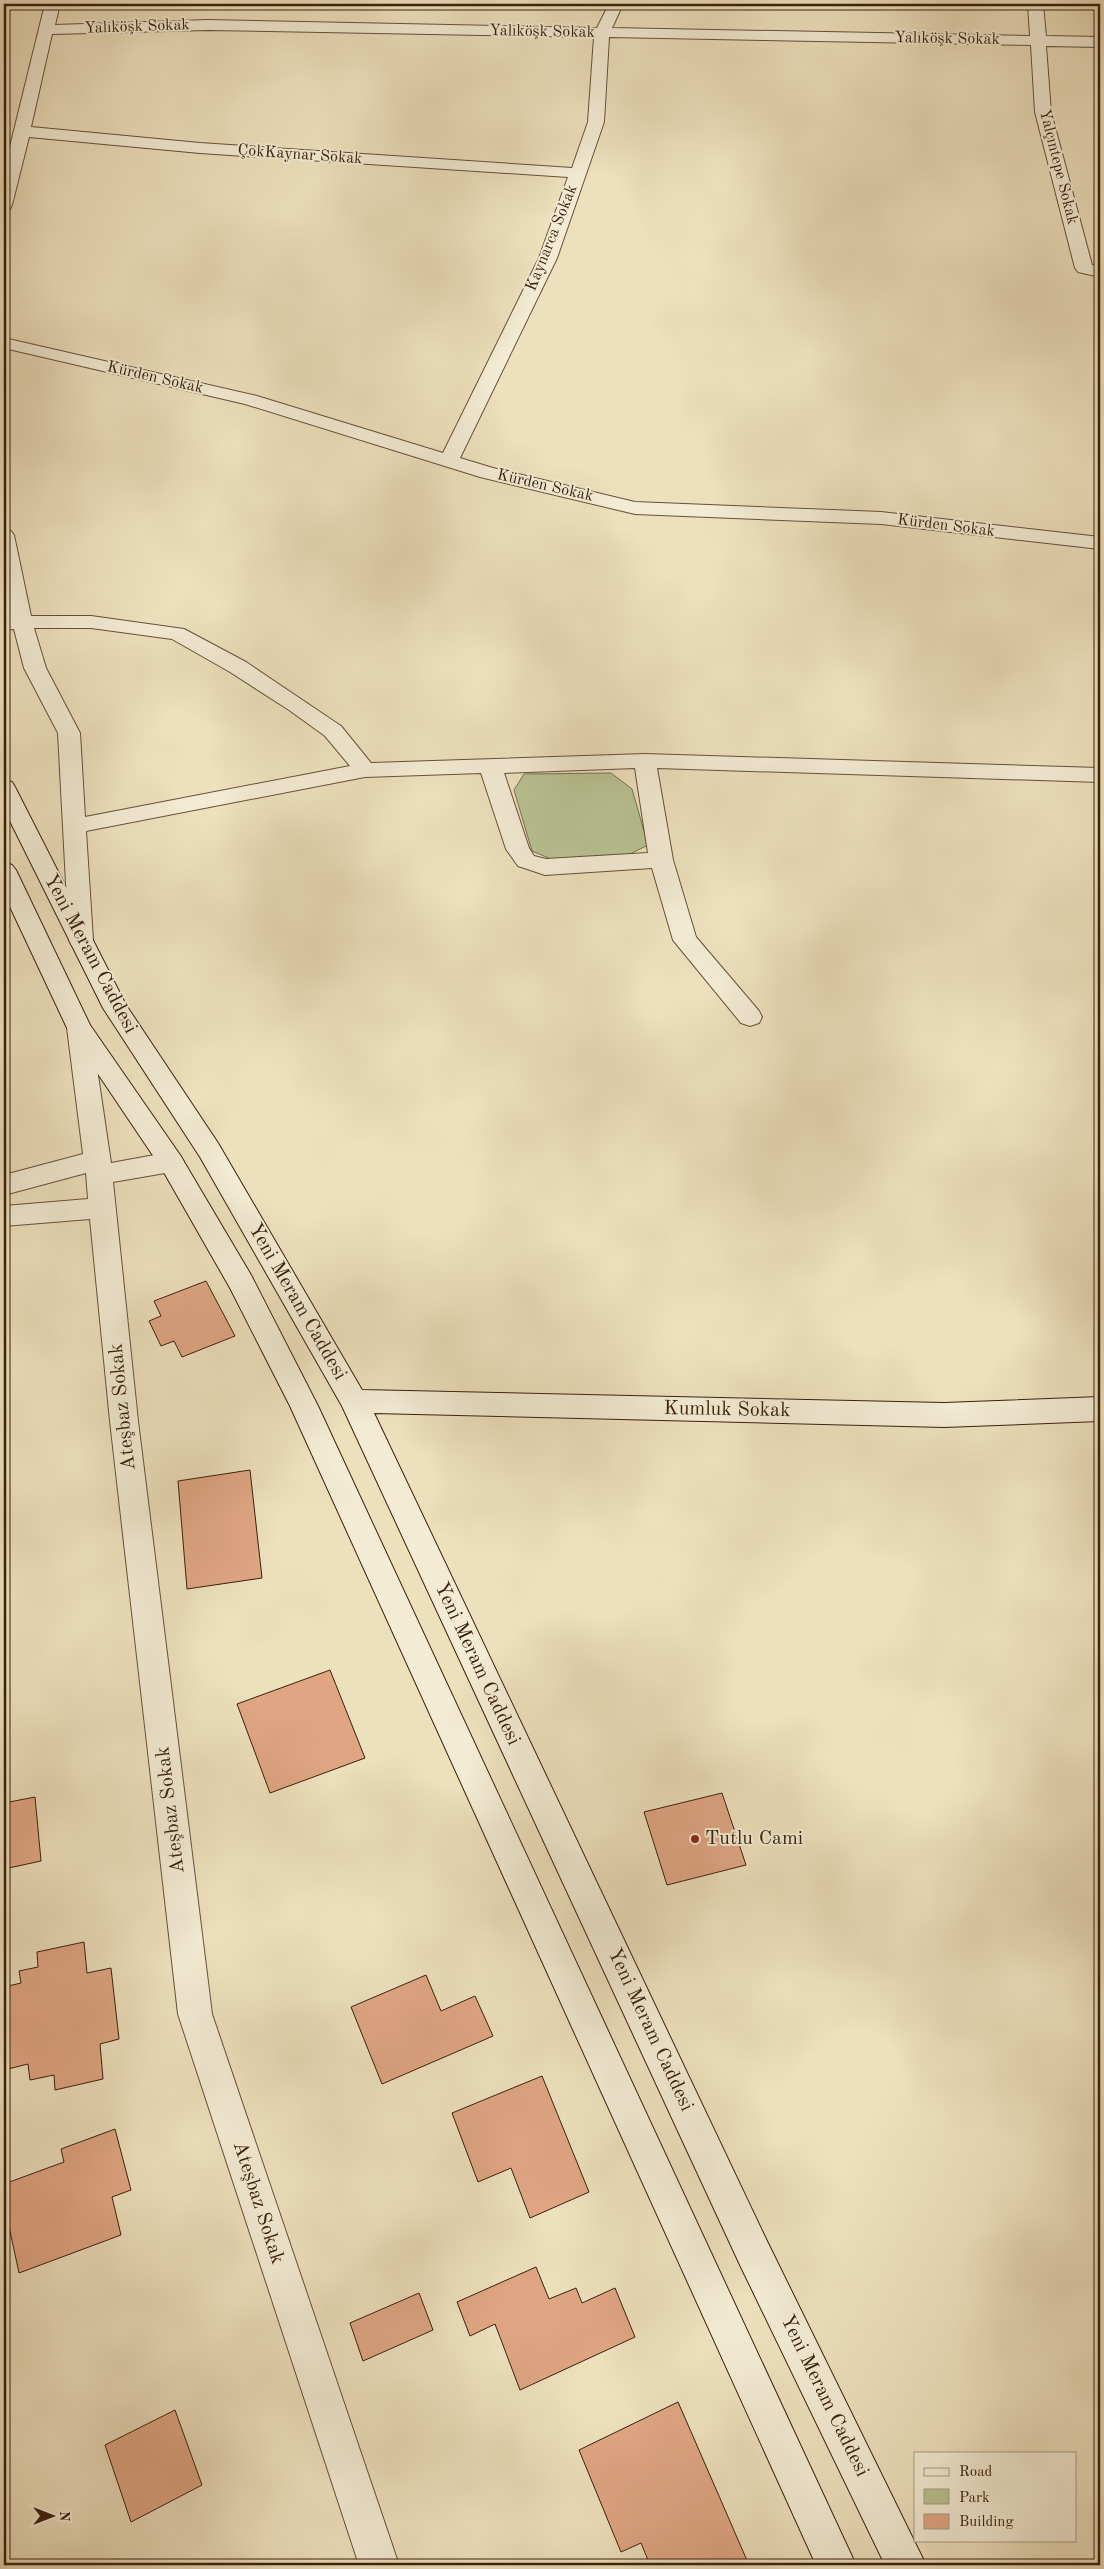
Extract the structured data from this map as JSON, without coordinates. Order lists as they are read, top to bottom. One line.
{"streets":{"street":["Yalıköşk Sokak","ÇokKaynar Sokak","Yalçıntepe Sokak","Kaynarca Sokak","Kürden Sokak","Yeni Meram Caddesi","Ateşbaz Sokak","Kumluk Sokak"]},"crossings":[["Yalıköşk Sokak","Yalçıntepe Sokak"],["Yalıköşk Sokak","Kaynarca Sokak"],["ÇokKaynar Sokak","Kaynarca Sokak"],["Kaynarca Sokak","Kürden Sokak"],["Yeni Meram Caddesi","Ateşbaz Sokak"],["Yeni Meram Caddesi","Kumluk Sokak"]],"places":["Tutlu Cami"],"legend":["Road","Park","Building"],"north":"right"}
